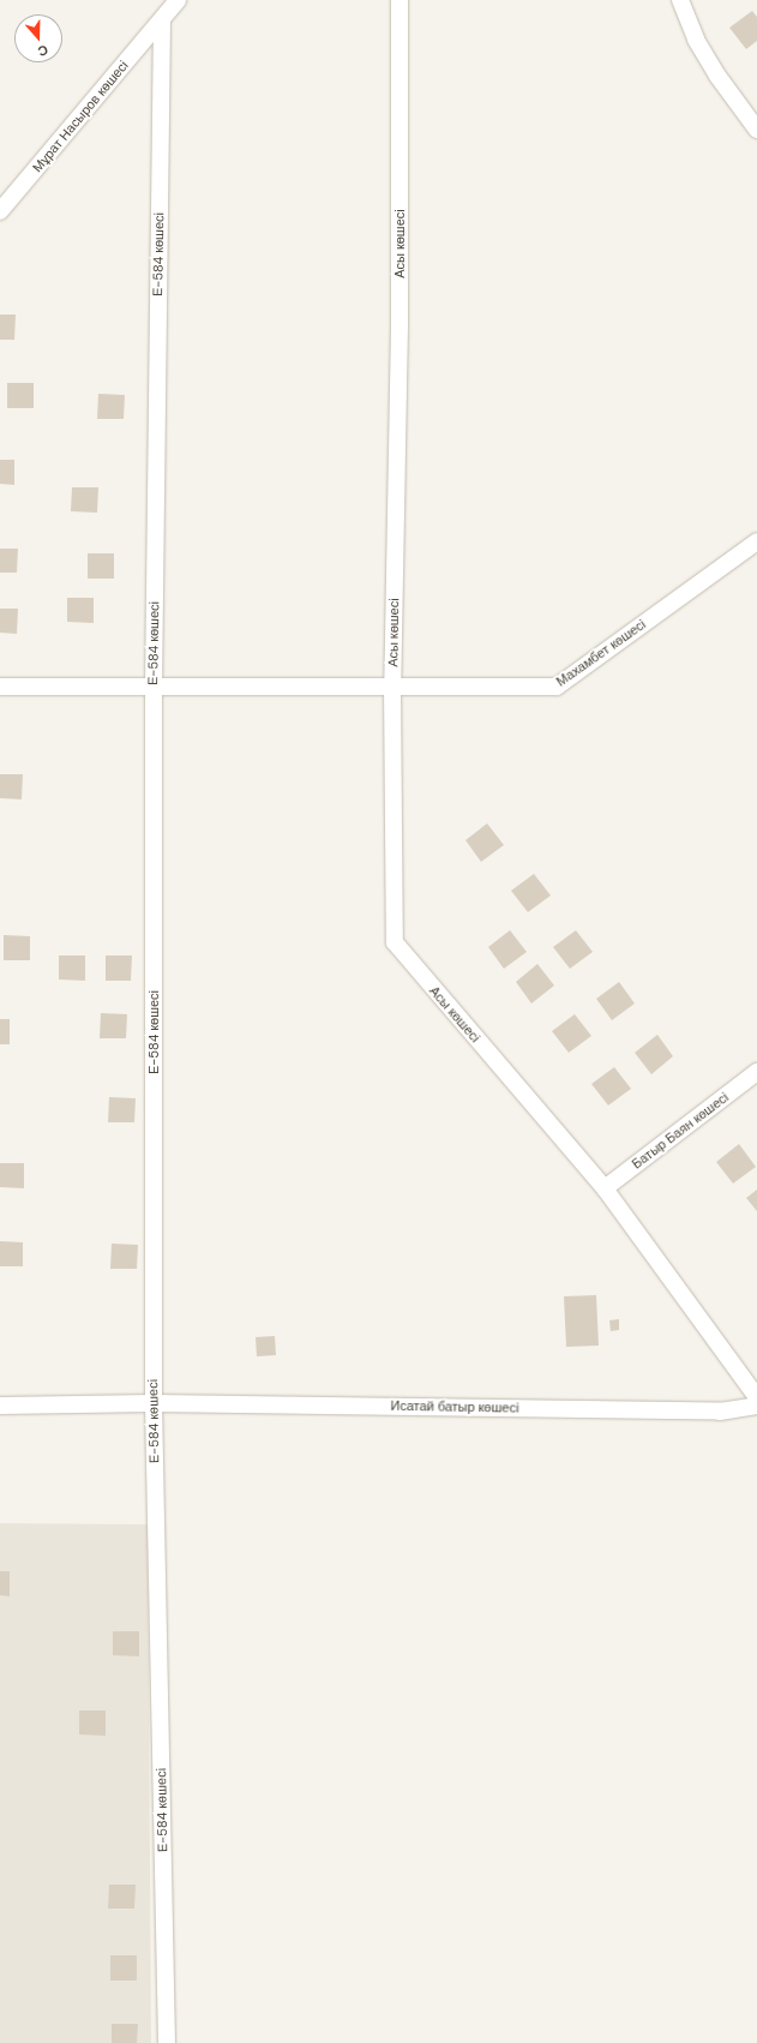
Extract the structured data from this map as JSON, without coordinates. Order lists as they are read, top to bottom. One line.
{"streets":{"street":["Мұрат Насыров көшесі","Асы көшесі","Е-584 көшесі","Махамбет көшесі","Батыр Баян көшесі","Исатай батыр көшесі"]},"crossings":[["Мұрат Насыров көшесі","Е-584 көшесі"],["Асы көшесі","Махамбет көшесі"],["Асы көшесі","Батыр Баян көшесі"],["Е-584 көшесі","Махамбет көшесі"],["Е-584 көшесі","Исатай батыр көшесі"]],"north":"bottom"}
